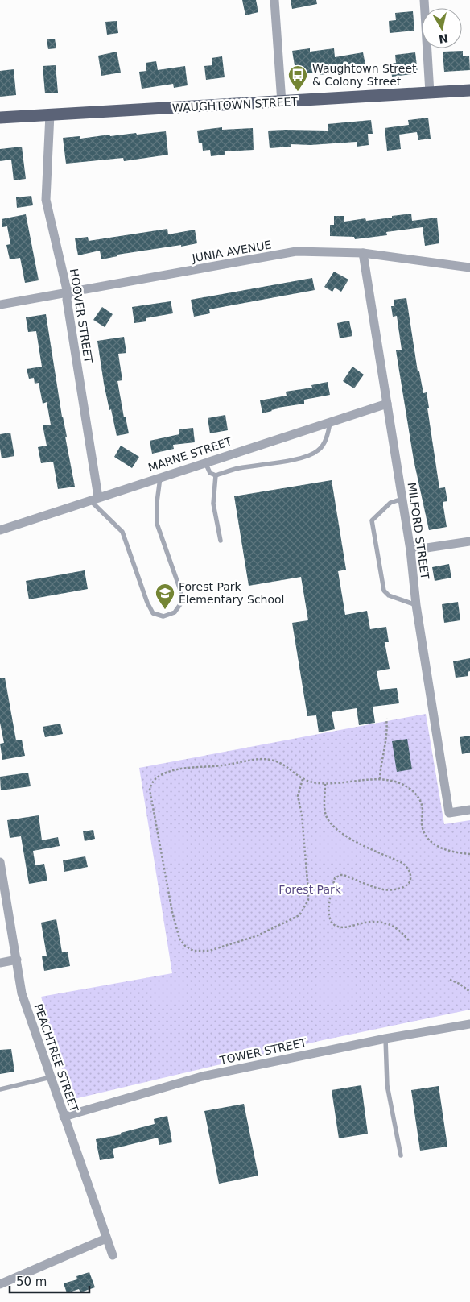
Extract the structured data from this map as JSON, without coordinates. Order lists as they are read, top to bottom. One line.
{"streets":{"main road":["WAUGHTOWN STREET"],"street":["JUNIA AVENUE","HOOVER STREET","MARNE STREET","MILFORD STREET","TOWER STREET","PEACHTREE STREET"]},"crossings":[["WAUGHTOWN STREET","HOOVER STREET"],["JUNIA AVENUE","HOOVER STREET"],["JUNIA AVENUE","MILFORD STREET"],["HOOVER STREET","MARNE STREET"],["MARNE STREET","MILFORD STREET"],["TOWER STREET","PEACHTREE STREET"]],"parks":["Forest Park"],"places":{"bus stop":["Waughtown Street & Colony Street"],"school or university":["Forest Park Elementary School"]},"scale_bar":"50 m","north":"bottom"}
